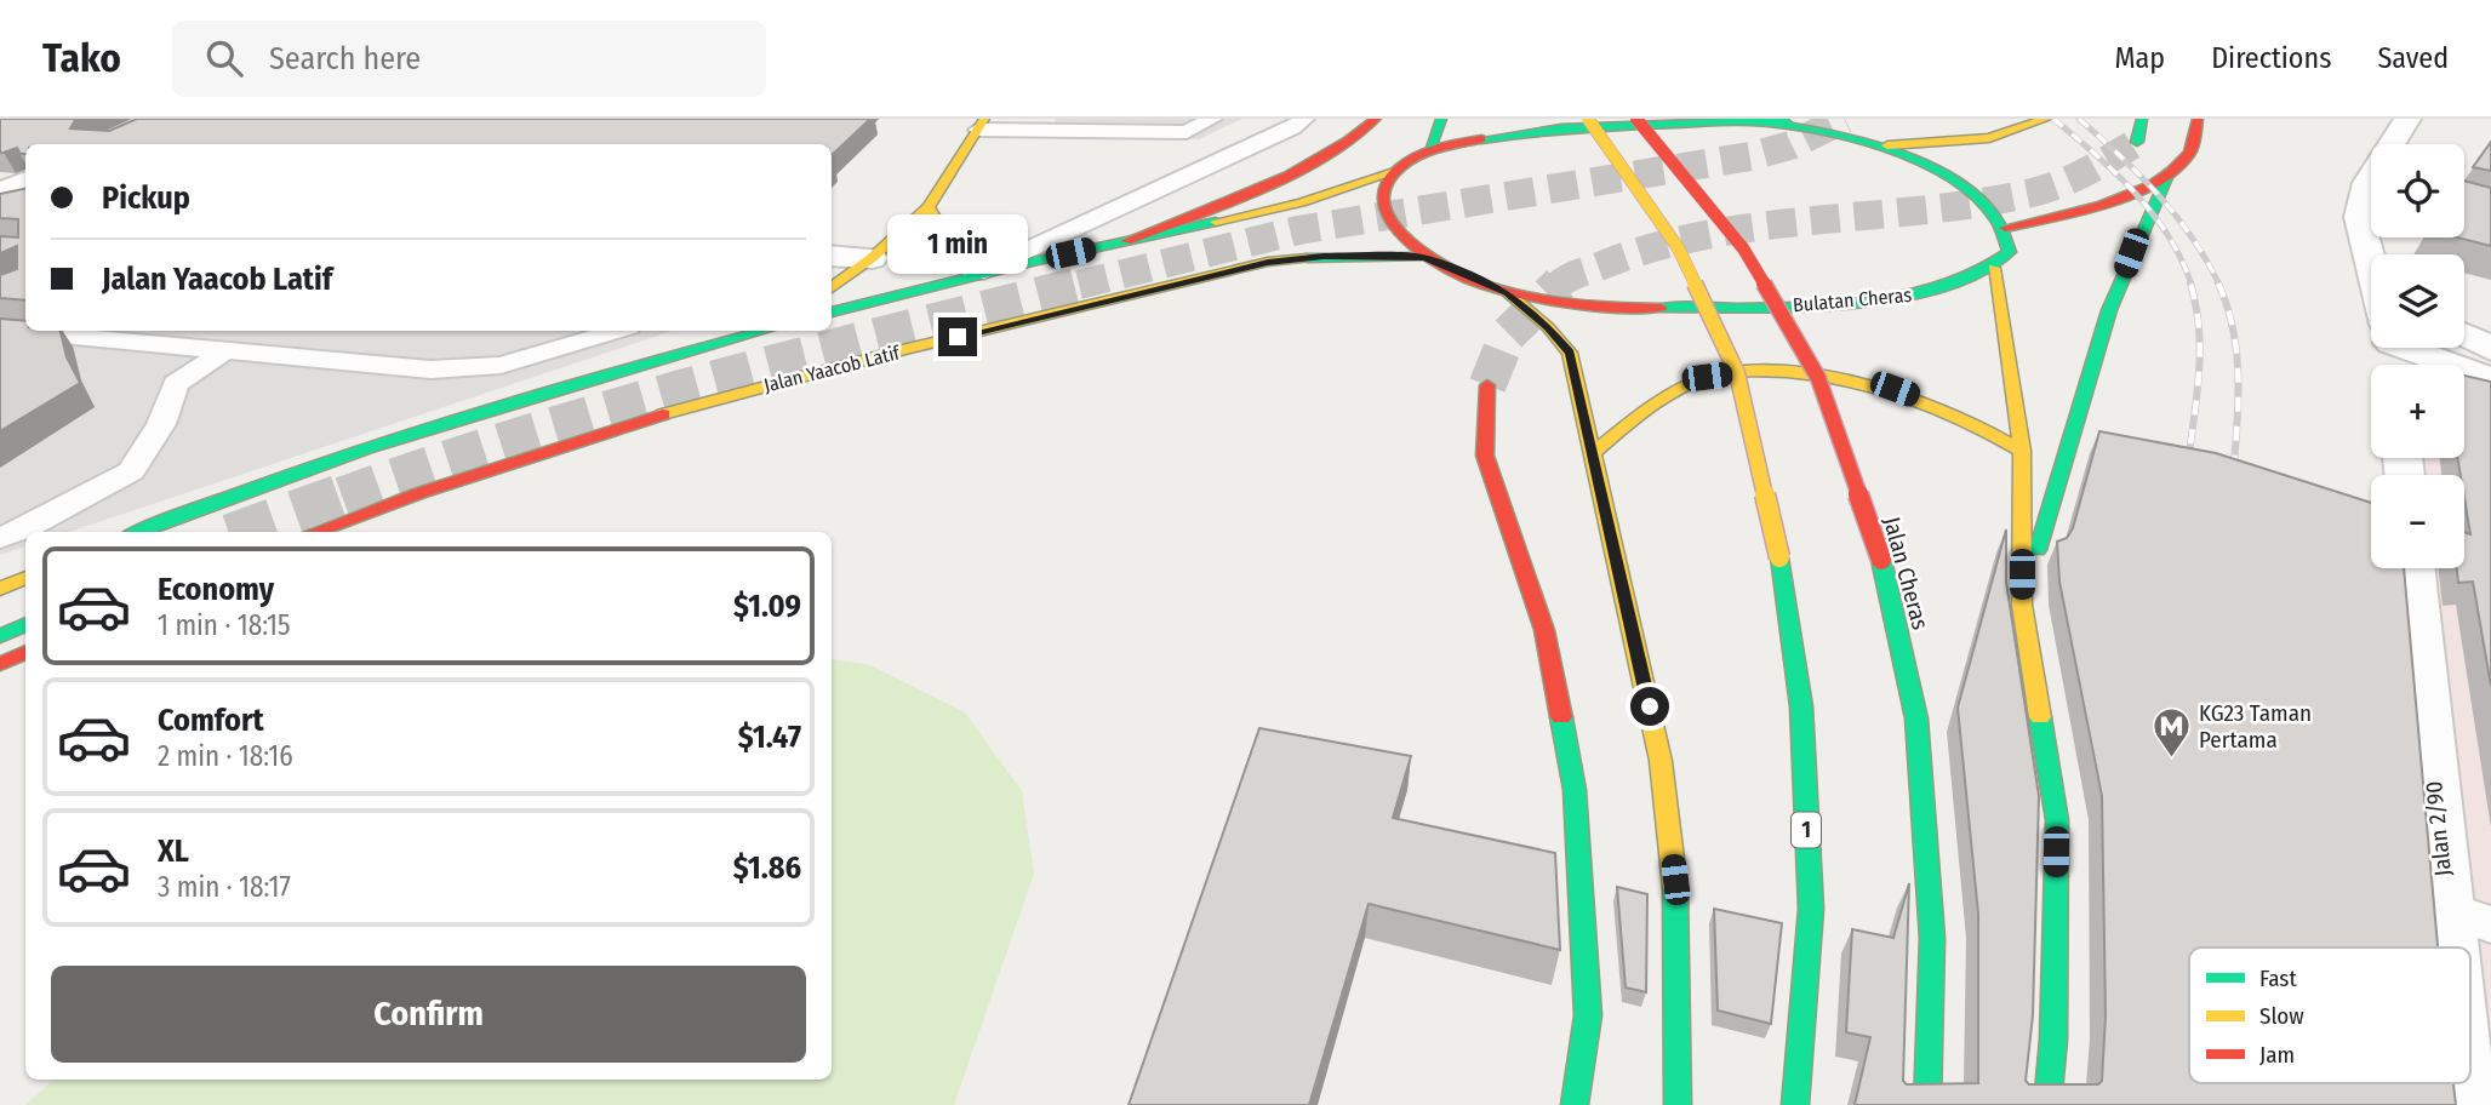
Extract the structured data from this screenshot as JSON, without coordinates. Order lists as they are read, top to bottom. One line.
{"streets":{"main road":["Bulatan Cheras","Jalan Yaacob Latif","Jalan Cheras","1"],"street":["Jalan 2/90"]},"crossings":[["Bulatan Cheras","Jalan Yaacob Latif"]],"places":{"metro station":["KG23 Taman Pertama"]},"legend":["Fast","Slow","Jam"],"page":{"header":"Tako","search":"Search here","nav":["Map","Directions","Saved"],"map_buttons":["+","−"],"banner":["Pickup","Jalan Yaacob Latif"],"bubble":"1 min","list":[{"name":"Economy","note":"1 min · 18:15","value":"$1.09"},{"name":"Comfort","note":"2 min · 18:16","value":"$1.47"},{"name":"XL","note":"3 min · 18:17","value":"$1.86"}],"buttons":"Confirm"}}
